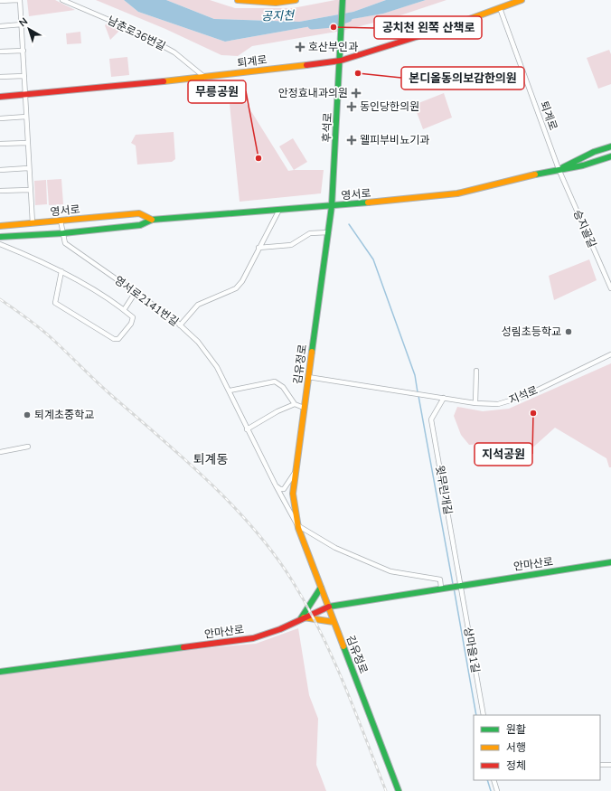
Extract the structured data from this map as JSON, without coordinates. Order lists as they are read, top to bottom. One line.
{"streets":{"street":["남춘로36번길","퇴계로","후석로","영서로","승지골길","영서로2141번길","김유정로","지석로","윗무린개길","안마산로","상마을1길"]},"crossings":[["남춘로36번길","퇴계로"],["퇴계로","후석로"],["퇴계로","영서로"],["퇴계로","승지골길"],["후석로","영서로"],["후석로","김유정로"],["영서로","승지골길"],["영서로","영서로2141번길"],["영서로","김유정로"],["영서로2141번길","김유정로"],["김유정로","지석로"],["김유정로","안마산로"],["지석로","윗무린개길"],["윗무린개길","안마산로"],["윗무린개길","상마을1길"],["안마산로","상마을1길"]],"districts":["퇴계동"],"water":["공지천"],"places":{"other":["공치천 왼쪽 산책로","본디올동의보감한의원","무릉공원","성림초등학교","지석공원","퇴계초중학교"],"health":["호산부인과","안정효내과의원","동인당한의원","웰피부비뇨기과"]},"legend":["원활","서행","정체"],"north":"top left"}
